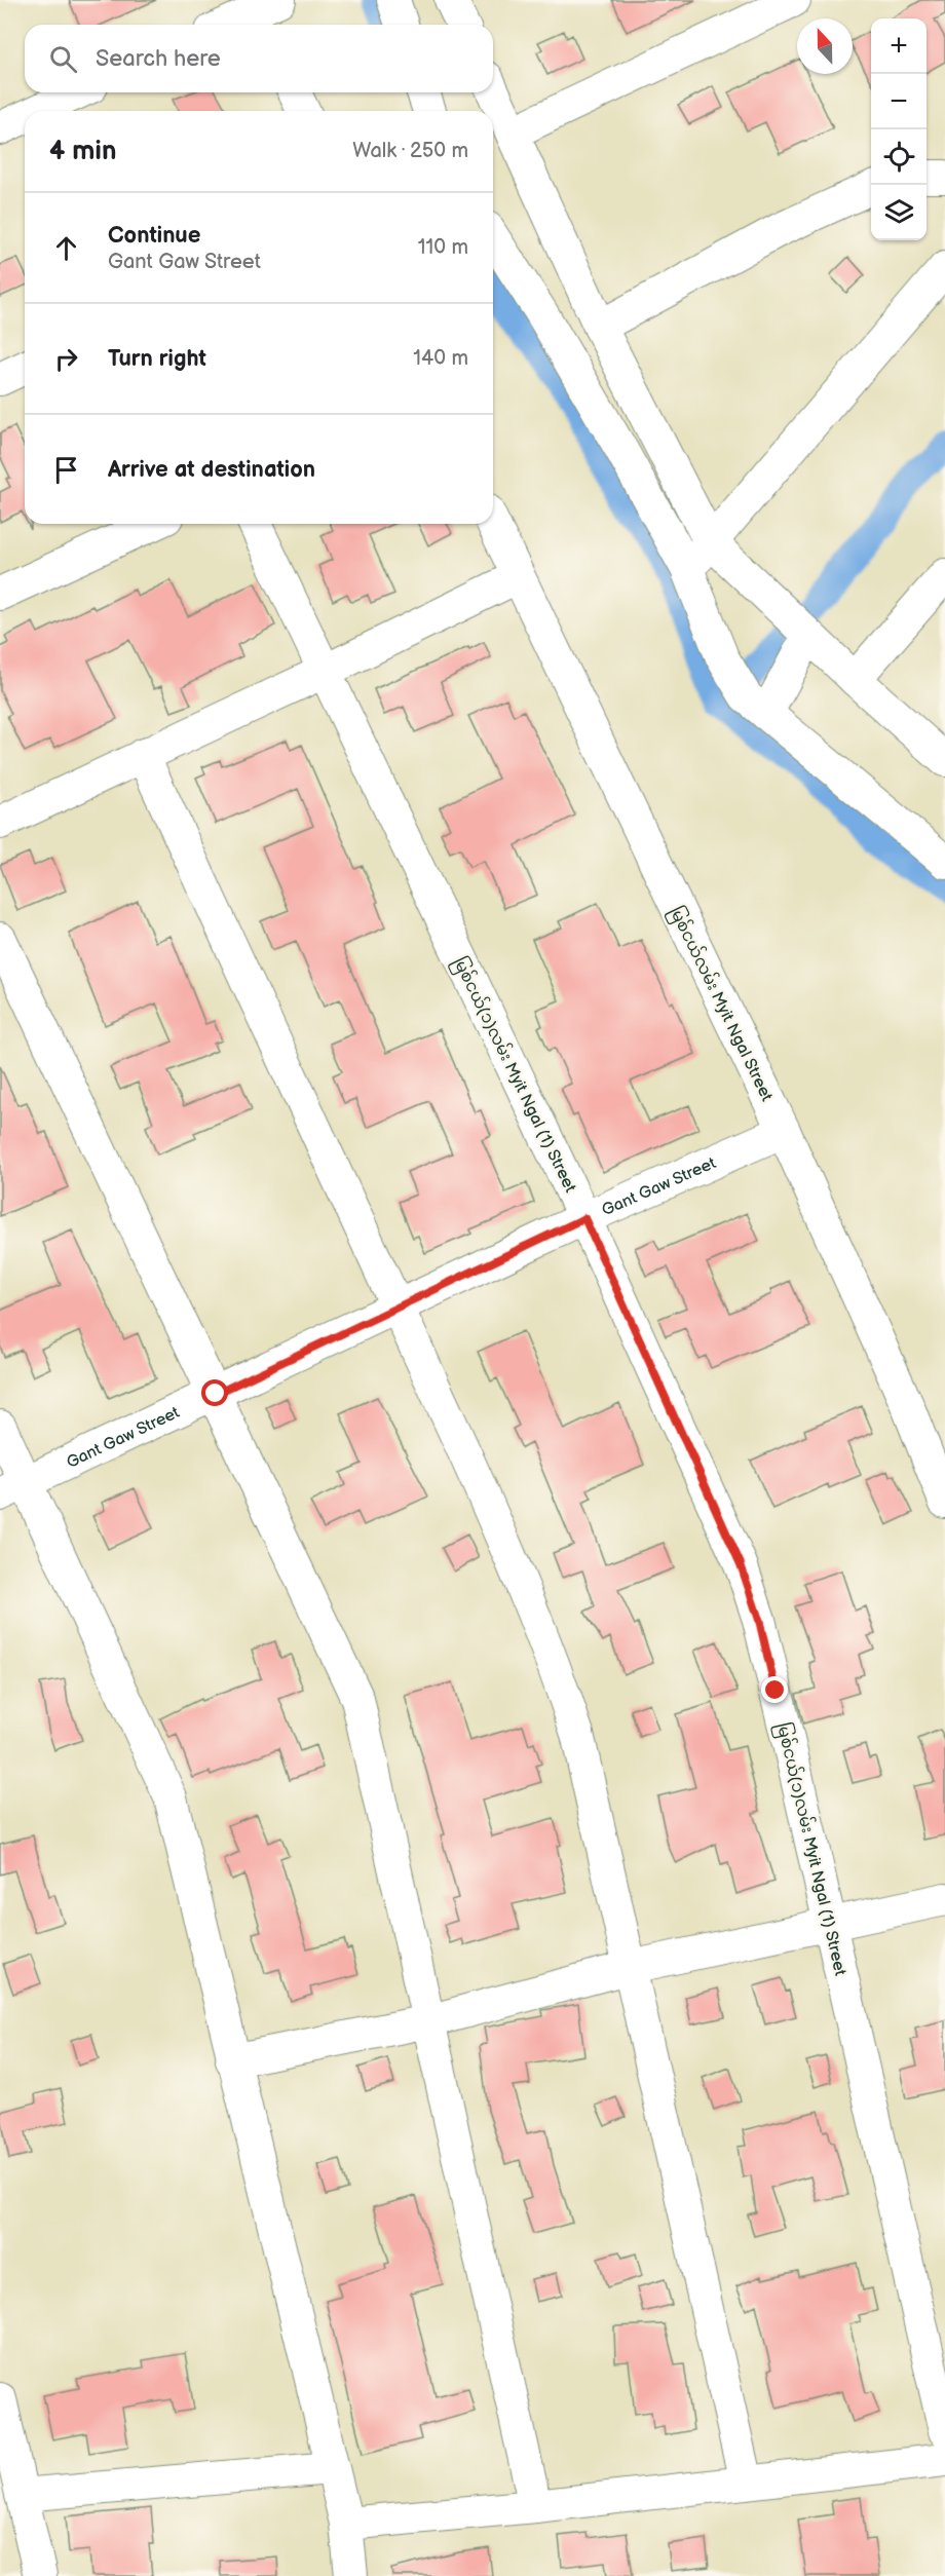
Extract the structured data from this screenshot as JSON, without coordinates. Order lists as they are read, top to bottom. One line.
{"streets":{"street":["မြစ်ငယ်လမ်း Myit Ngal Street","မြစ်ငယ်(၁)လမ်း Myit Ngal (1) Street","Gant Gaw Street"]},"crossings":[["မြစ်ငယ်လမ်း Myit Ngal Street","Gant Gaw Street"],["မြစ်ငယ်(၁)လမ်း Myit Ngal (1) Street","Gant Gaw Street"]],"north":"top","page":{"map_buttons":["+","−"],"search":"Search here","heading":["4 min","Walk · 250 m"],"list":[["Continue","Gant Gaw Street","110 m"],["Turn right","140 m"],"Arrive at destination"]}}
